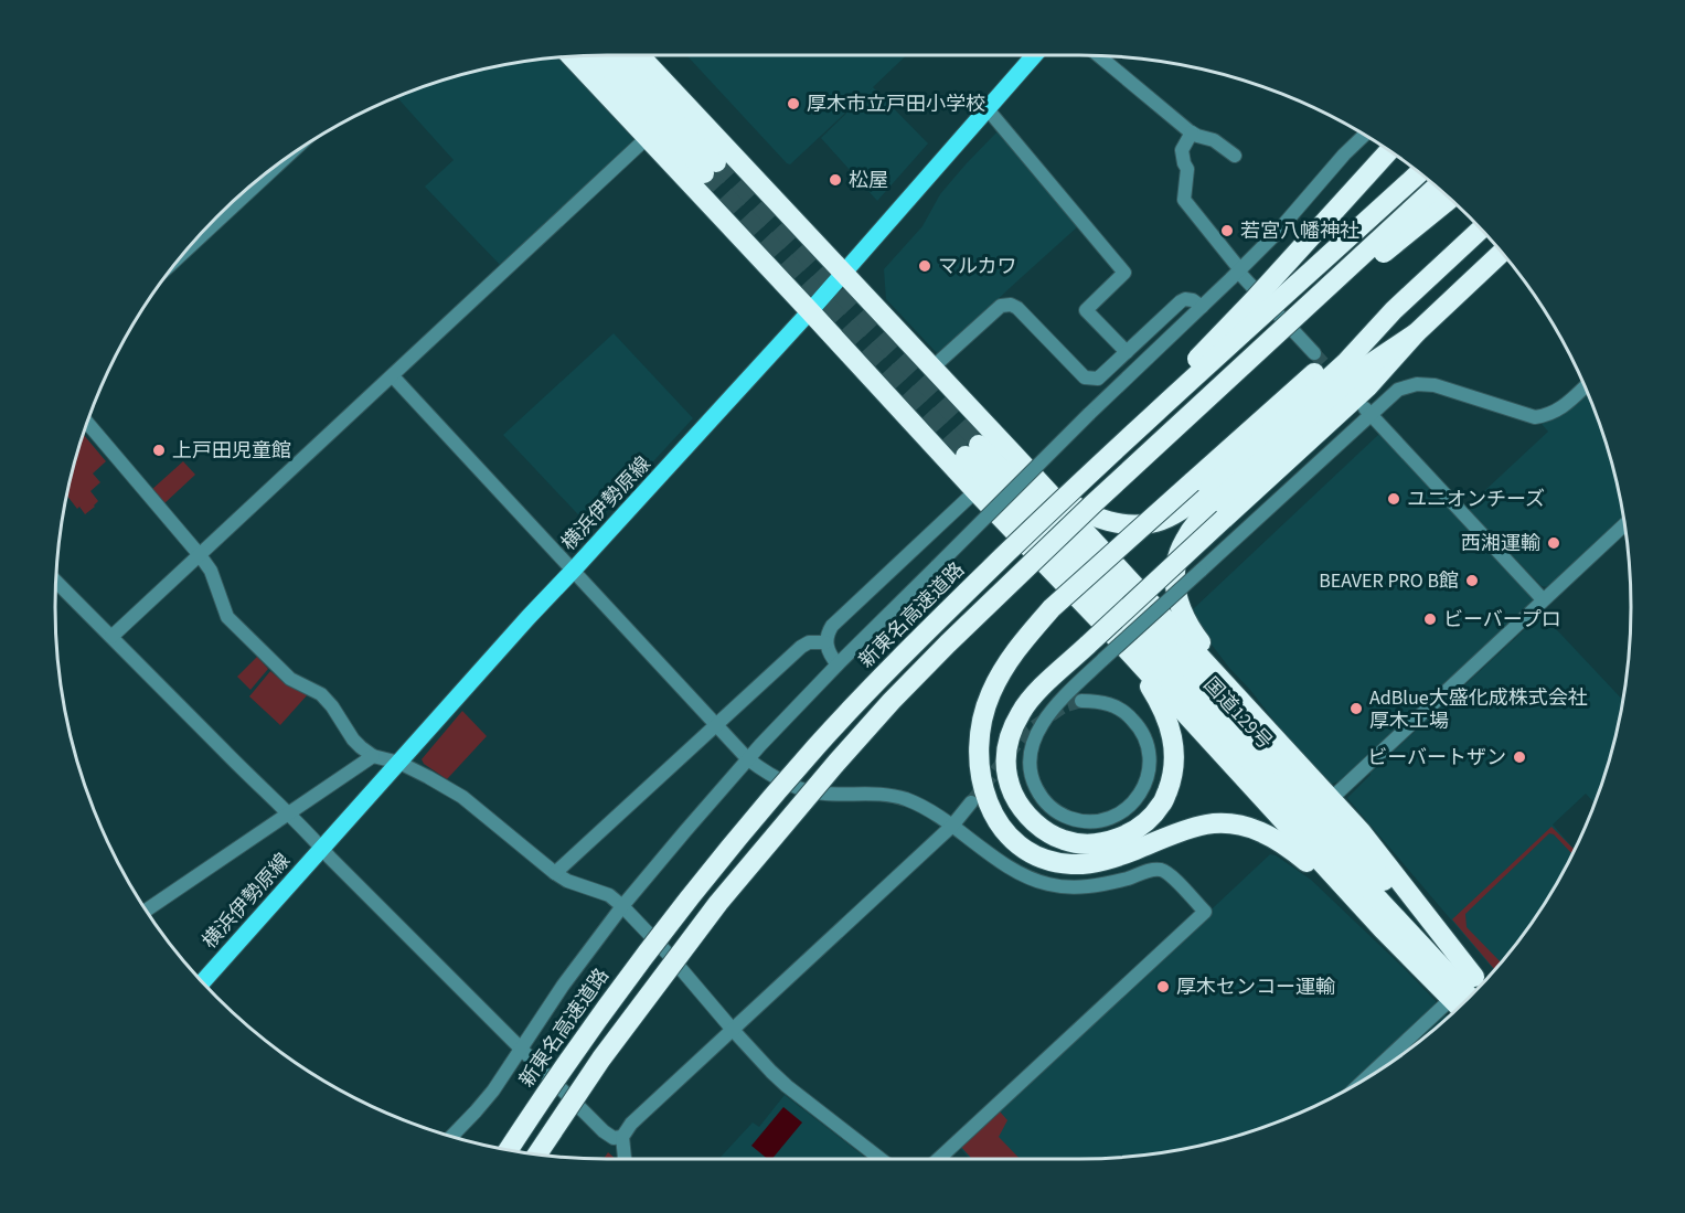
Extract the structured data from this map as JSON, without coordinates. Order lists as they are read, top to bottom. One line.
{"streets":{"highway":["新東名高速道路","国道129号"],"main road":["横浜伊勢原線"]},"places":["厚木市立戸田小学校","松屋","若宮八幡神社","マルカワ","上戸田児童館","ユニオンチーズ","西湘運輸","BEAVER PRO B館","ビーバープロ","AdBlue大盛化成株式会社 厚木工場","ビーバートザン","厚木センコー運輸"]}
